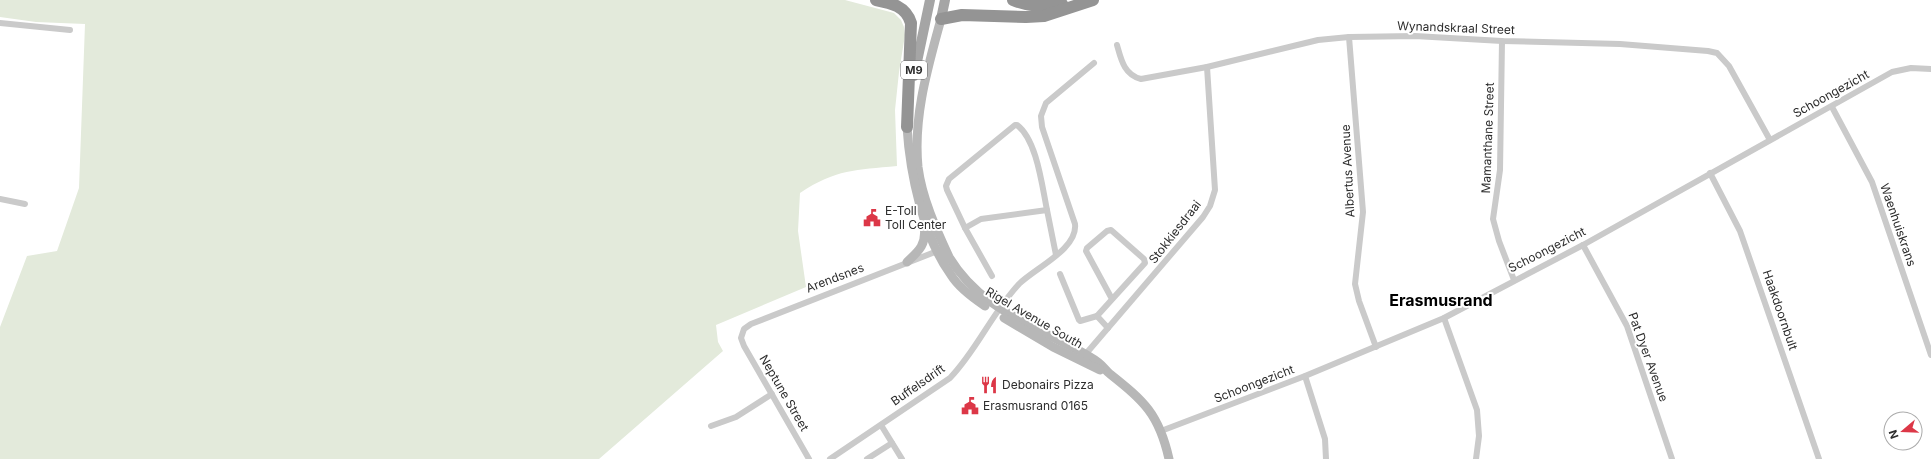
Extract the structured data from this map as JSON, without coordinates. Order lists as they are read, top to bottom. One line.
{"streets":{"main road":["M9","Rigel Avenue South"],"street":["Wynandskraal Street","Schoongezicht","Mamanthane Street","Albertus Avenue","Waenhuiskrans","Stokkiesdraai","Arendsnes","Haakdoornbult","Pat Dyer Avenue","Buffelsdrift","Neptune Street"]},"crossings":[["Wynandskraal Street","Schoongezicht"],["Wynandskraal Street","Mamanthane Street"],["Wynandskraal Street","Albertus Avenue"],["Wynandskraal Street","Stokkiesdraai"],["Schoongezicht","Mamanthane Street"],["Schoongezicht","Albertus Avenue"],["Schoongezicht","Waenhuiskrans"],["Schoongezicht","Haakdoornbult"],["Schoongezicht","Rigel Avenue South"],["Schoongezicht","Pat Dyer Avenue"],["Stokkiesdraai","Rigel Avenue South"],["Arendsnes","Rigel Avenue South"],["Arendsnes","Neptune Street"],["Rigel Avenue South","Buffelsdrift"]],"districts":["Erasmusrand"],"places":{"public building":["E-Toll Toll Center","Erasmusrand 0165"],"restaurant":["Debonairs Pizza"]},"north":"left"}
